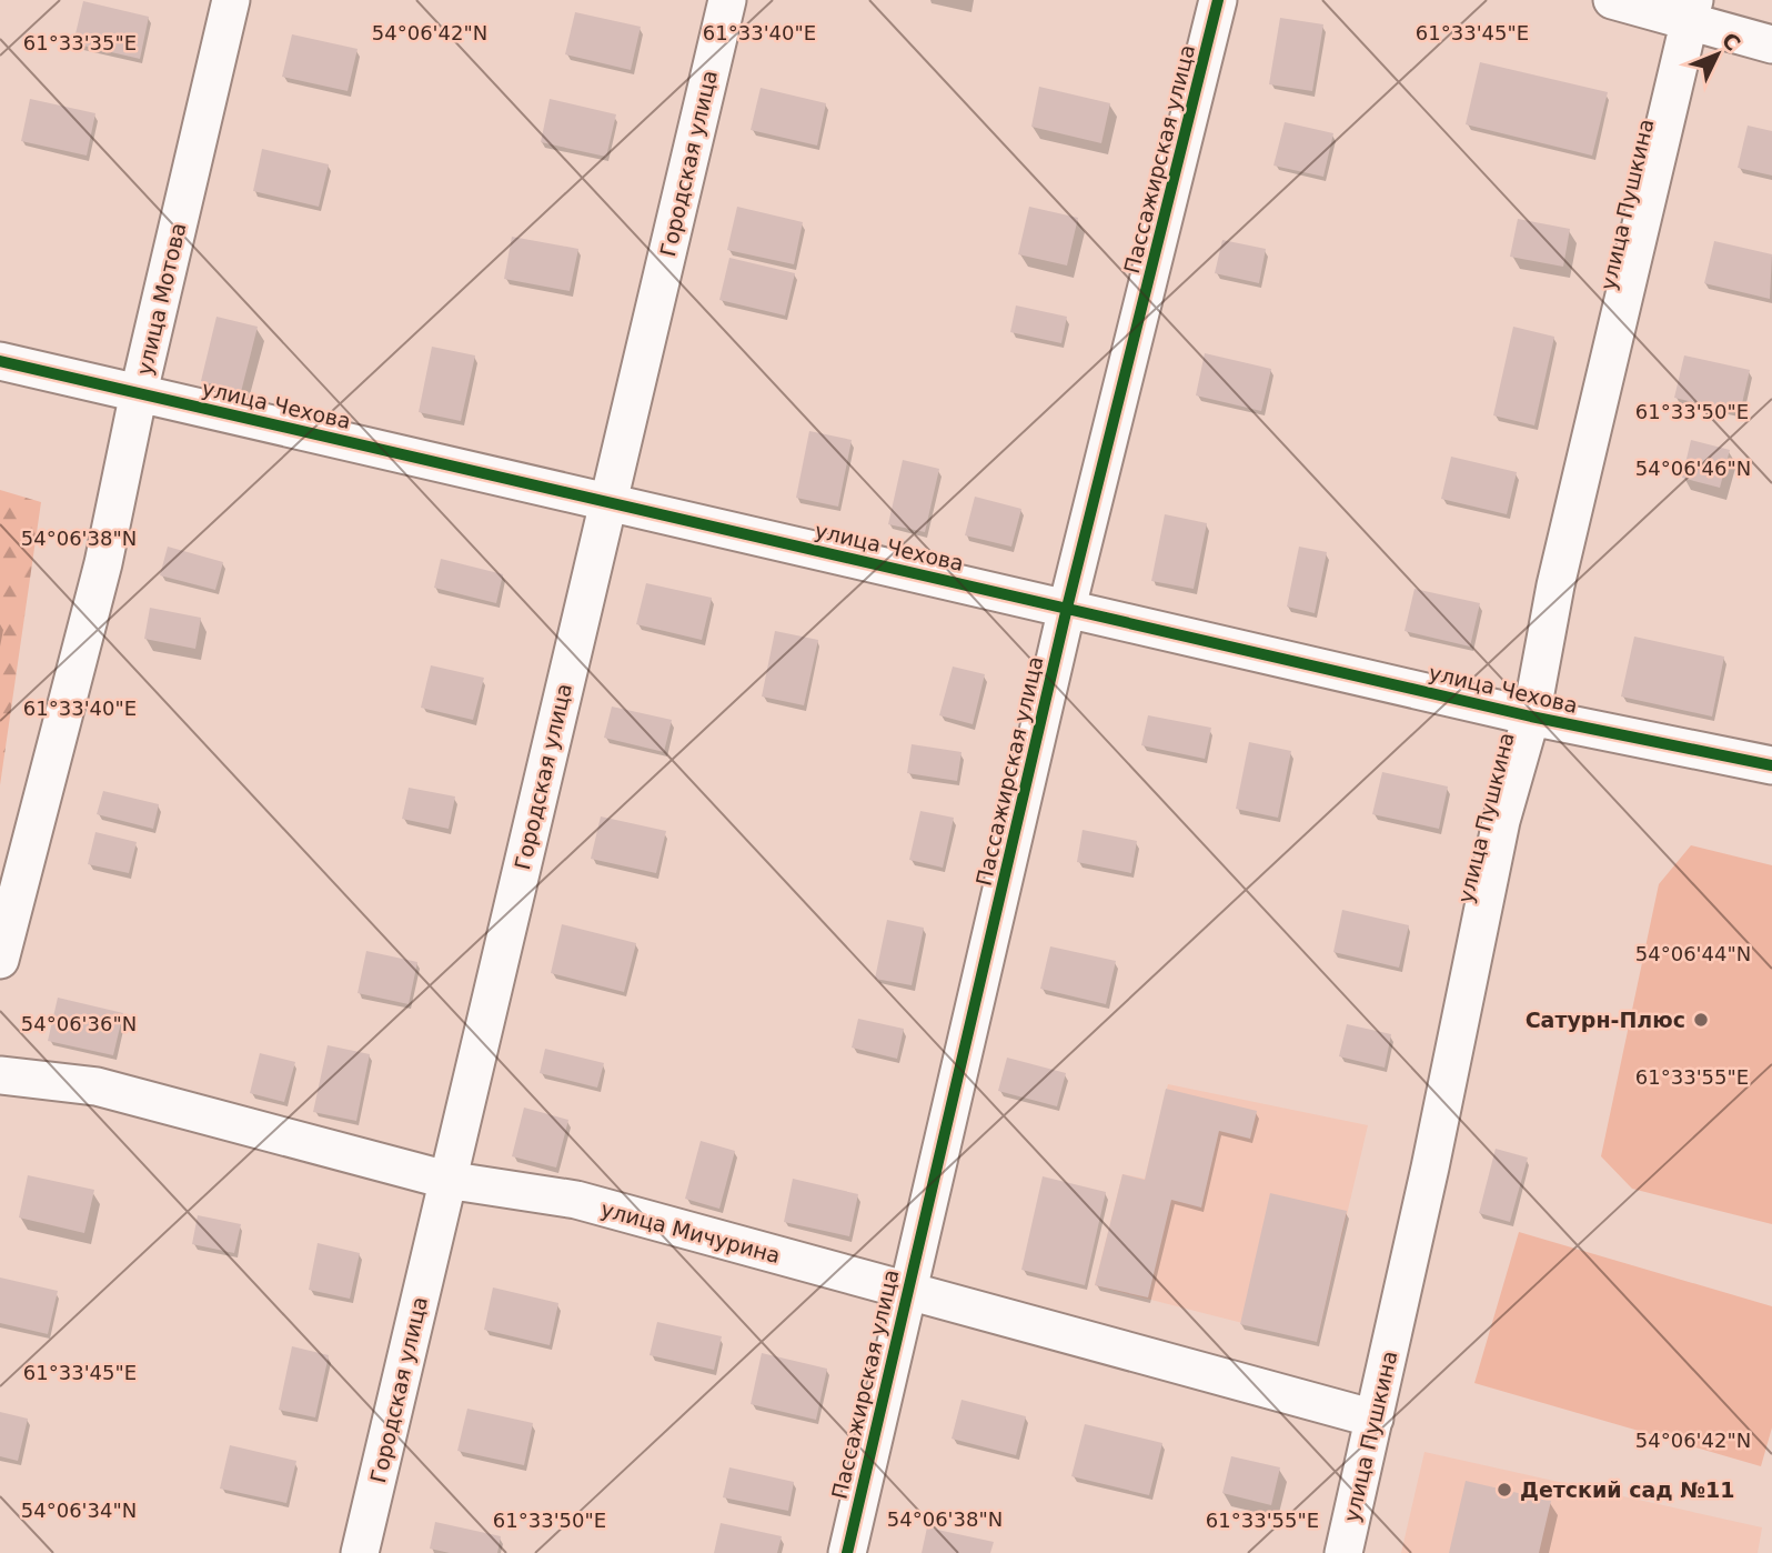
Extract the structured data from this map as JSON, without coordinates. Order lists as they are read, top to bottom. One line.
{"streets":{"street":["Пассажирская улица","Городская улица","улица Пушкина","улица Мотова","улица Чехова","улица Мичурина"]},"crossings":[["Пассажирская улица","улица Чехова"],["Пассажирская улица","улица Мичурина"],["Городская улица","улица Чехова"],["Городская улица","улица Мичурина"],["улица Пушкина","улица Чехова"],["улица Пушкина","улица Мичурина"],["улица Мотова","улица Чехова"]],"places":["Сатурн-Плюс","Детский сад №11"],"north":"top right","coordinates":["61°33'40\"E","61°33'45\"E","54°06'42\"N","61°33'35\"E","61°33'50\"E","54°06'46\"N","54°06'38\"N","54°06'44\"N","54°06'36\"N","61°33'55\"E","54°06'34\"N"]}
